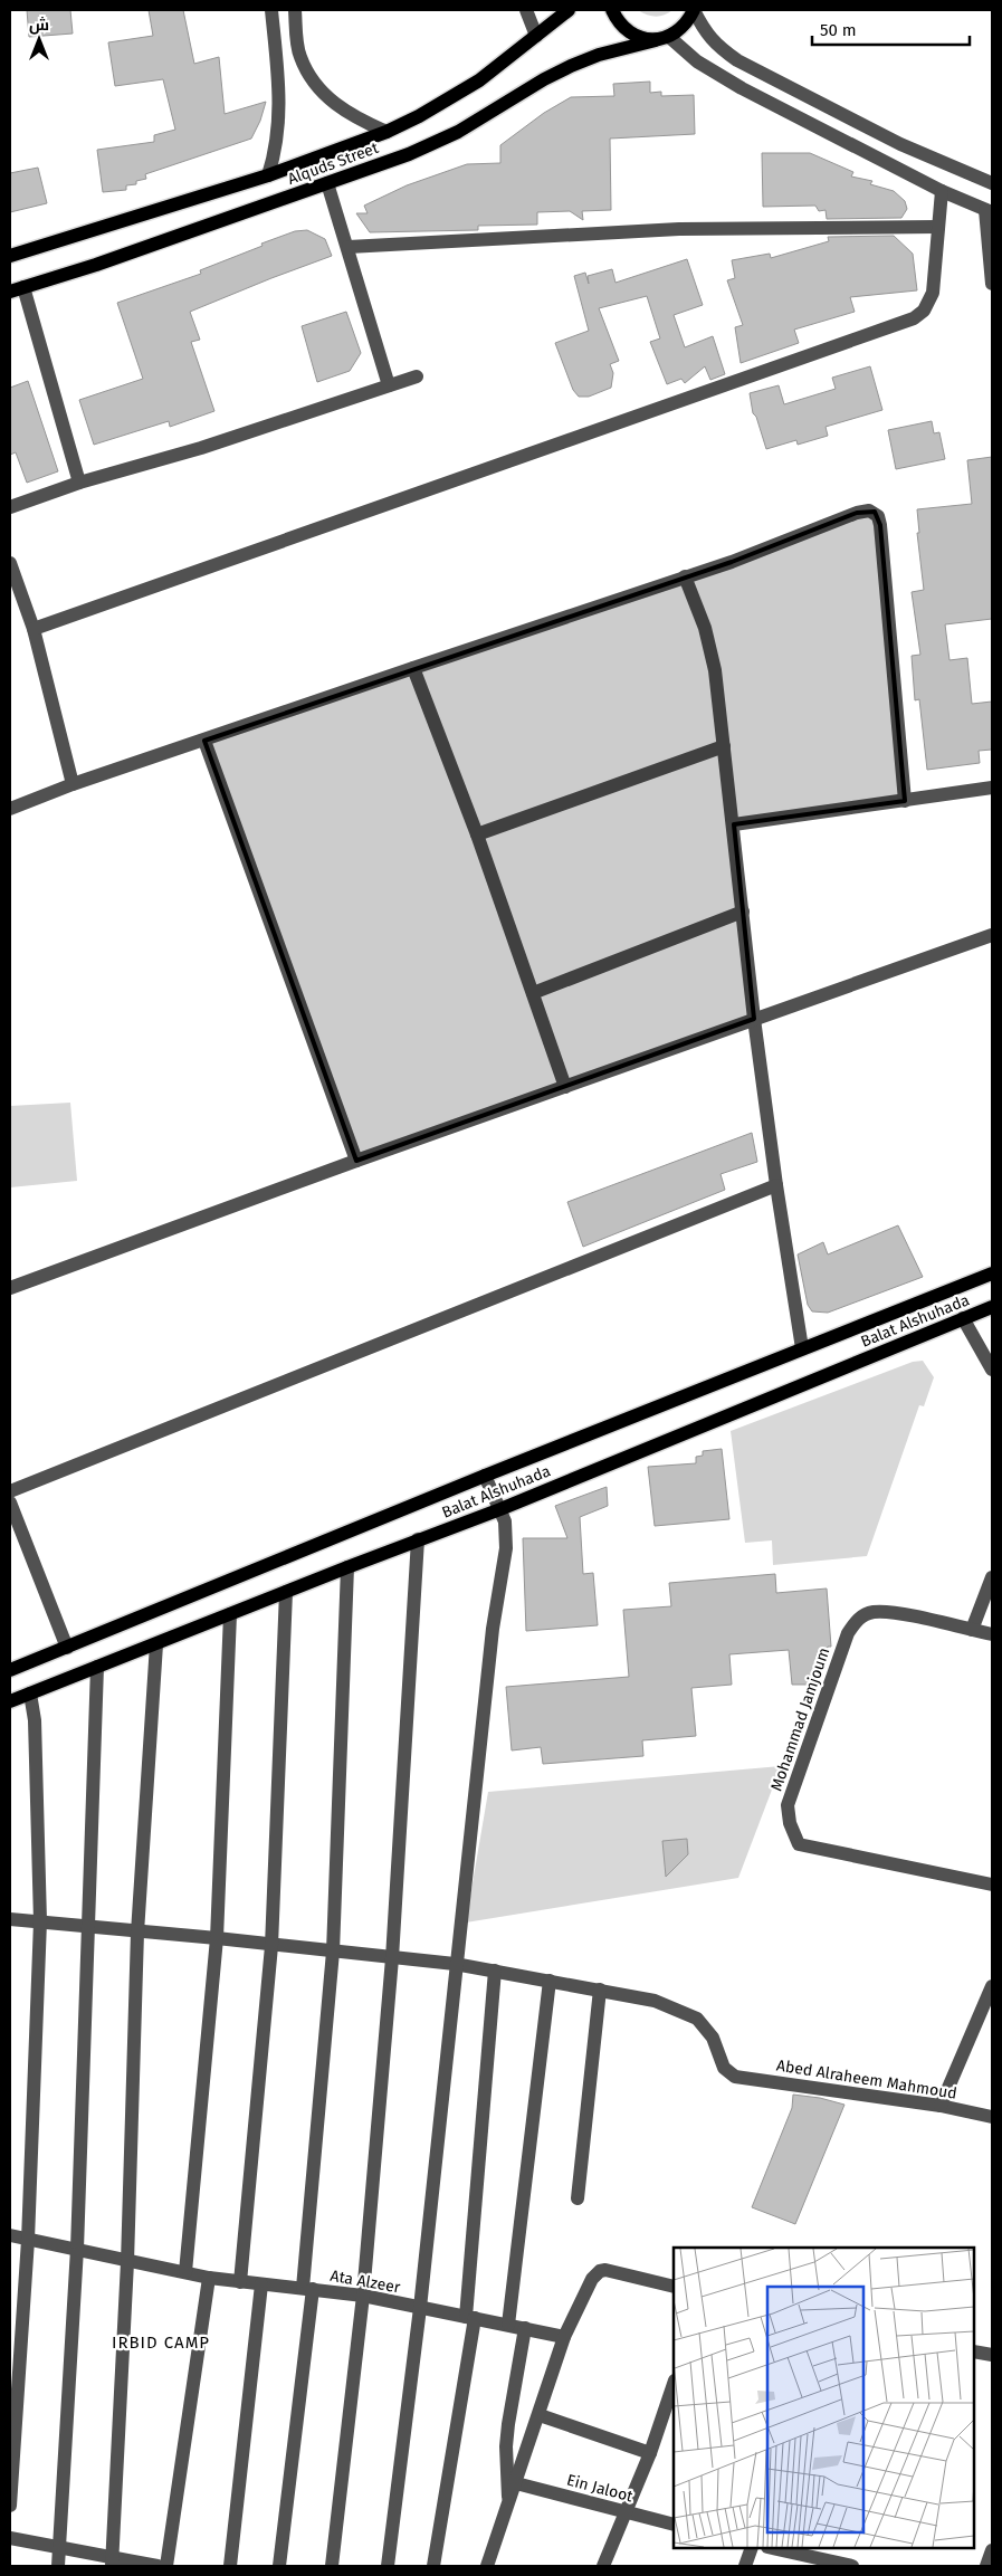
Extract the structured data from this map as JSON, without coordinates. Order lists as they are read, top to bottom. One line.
{"streets":{"main road":["Alquds Street","Balat Alshuhada"],"street":["Mohammad Jamjoum","Abed Alraheem Mahmoud","Ata Alzeer","Ein Jaloot"]},"districts":["IRBID CAMP"],"scale_bar":"50 m","north":"top"}
